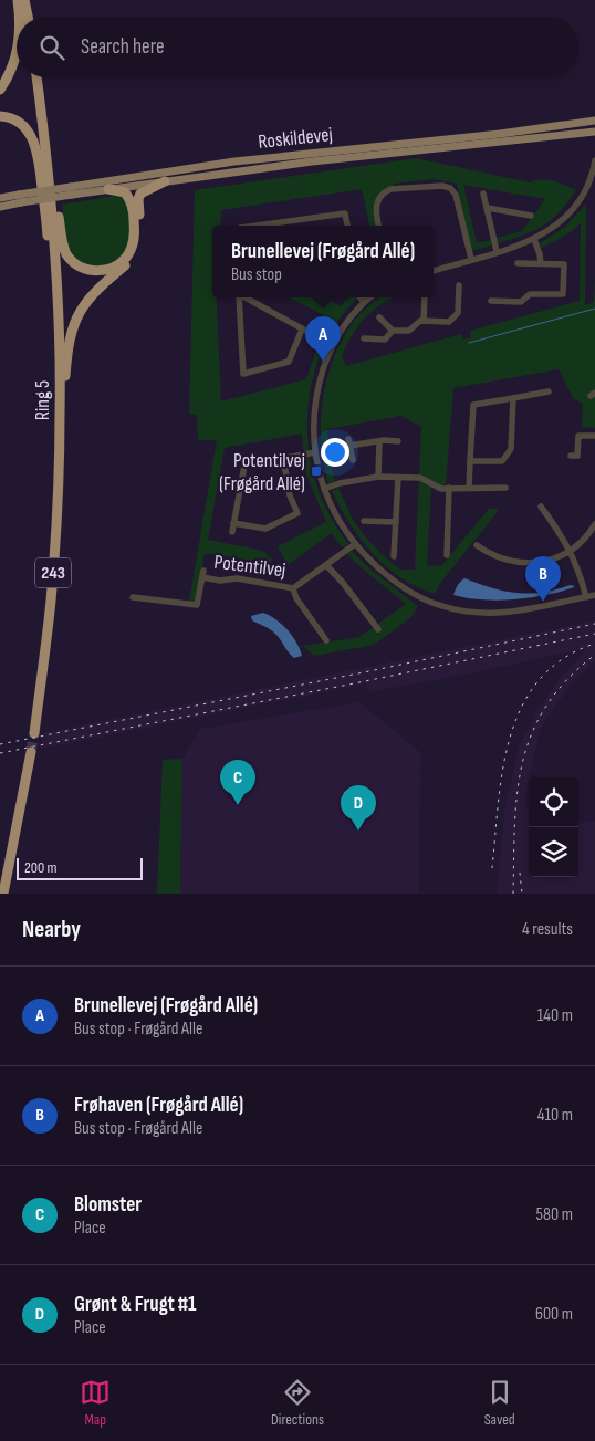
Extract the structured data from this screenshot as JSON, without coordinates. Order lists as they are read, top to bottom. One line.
{"streets":{"highway":["Ring 5","243"],"main road":["Roskildevej"],"street":["Potentilvej"]},"places":{"transit":["Potentilvej (Frøgård Allé)"]},"scale_bar":"200 m","page":{"search":"Search here","popup":["Brunellevej (Frøgård Allé)","Bus stop"],"pins":["A","B","C","D"],"scale":"200 m","heading":["Nearby","4 results"],"list":[{"mark":"A","name":"Brunellevej (Frøgård Allé)","note":"Bus stop · Frøgård Alle","value":"140 m"},{"mark":"B","name":"Frøhaven (Frøgård Allé)","note":"Bus stop · Frøgård Alle","value":"410 m"},{"mark":"C","name":"Blomster","note":"Place","value":"580 m"},{"mark":"D","name":"Grønt & Frugt #1","note":"Place","value":"600 m"}],"nav":["Map","Directions","Saved"]}}
